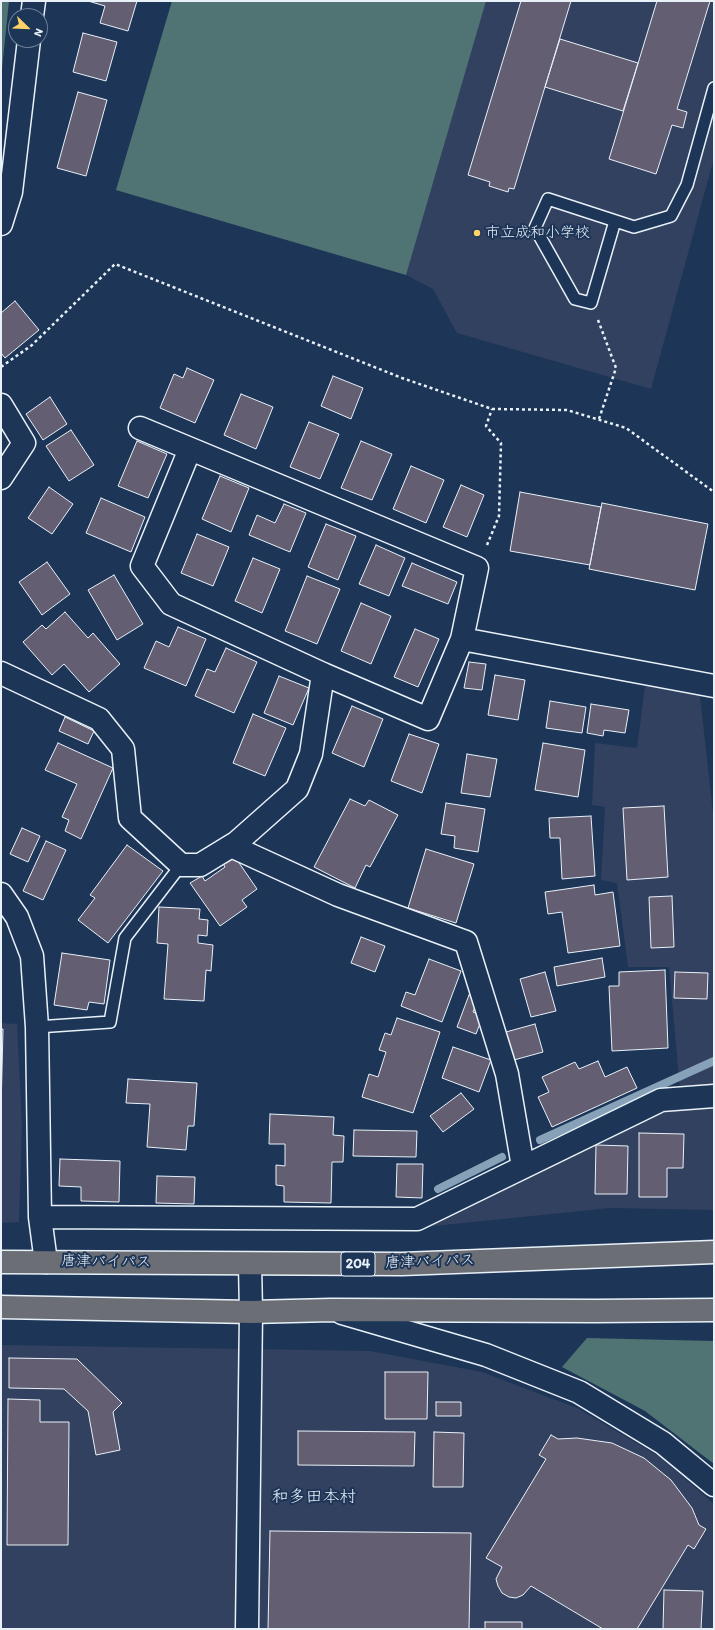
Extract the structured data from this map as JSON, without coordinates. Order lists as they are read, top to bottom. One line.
{"streets":{"highway":["唐津バイパス","204"]},"districts":["和多田本村"],"places":["市立成和小学校"],"north":"bottom right"}
